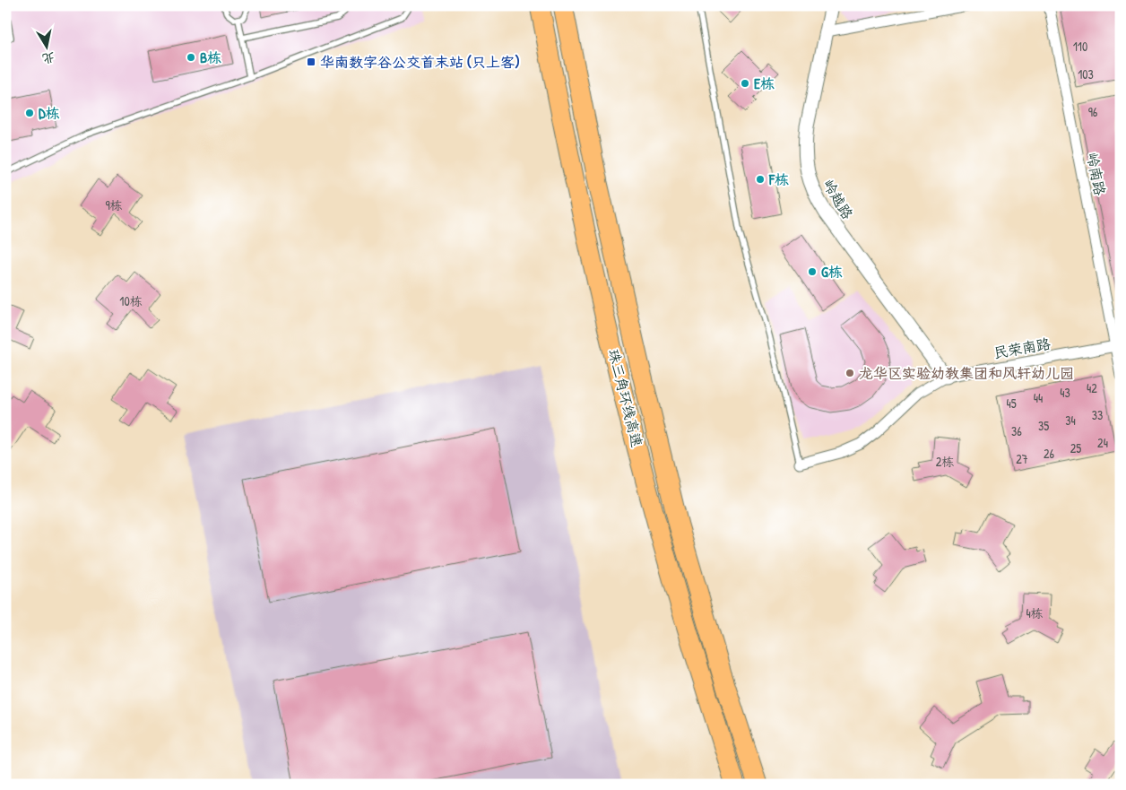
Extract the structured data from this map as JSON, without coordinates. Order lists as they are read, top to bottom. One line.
{"streets":{"highway":["珠三角环线高速"],"street":["岭南路","岭越路","民荣南路"]},"crossings":[["岭南路","民荣南路"],["岭越路","民荣南路"]],"places":{"other":["B栋","E栋","D栋","F栋","G栋","龙华区实验幼教集团和风轩幼儿园"],"transit":["华南数字谷公交首末站 (只上客)"]},"house_numbers":["110","103","96","9栋","10栋","42","43","44","45","33","34","35","36","24","25","26","27","2栋","4栋"],"north":"bottom"}
